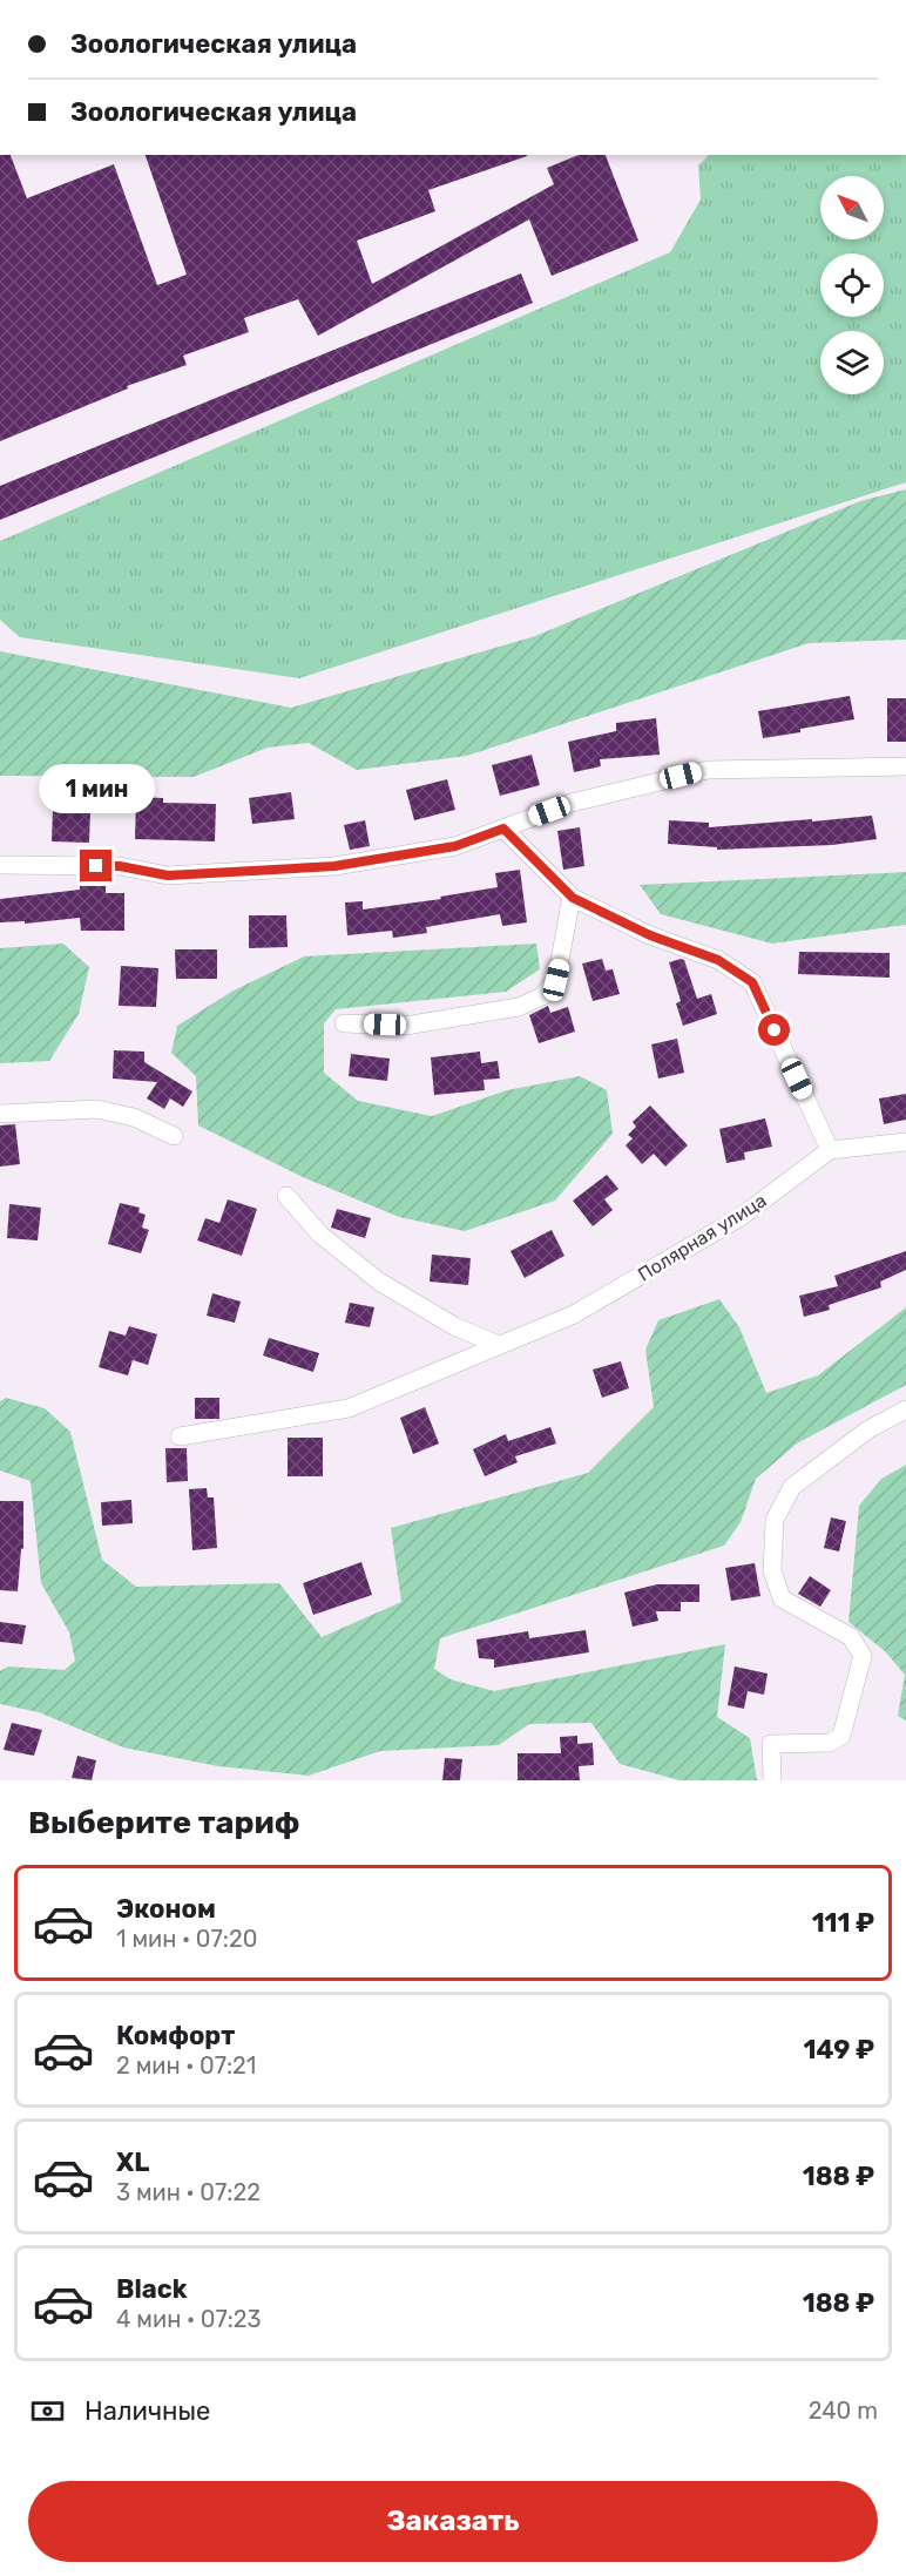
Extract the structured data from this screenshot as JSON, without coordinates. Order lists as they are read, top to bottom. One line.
{"streets":{"street":["Полярная улица"]},"north":"top left","page":{"banner":["Зоологическая улица","Зоологическая улица"],"bubble":"1 мин","heading":"Выберите тариф","list":[{"name":"Эконом","note":"1 мин · 07:20","value":"111 ₽"},{"name":"Комфорт","note":"2 мин · 07:21","value":"149 ₽"},{"name":"XL","note":"3 мин · 07:22","value":"188 ₽"},{"name":"Black","note":"4 мин · 07:23","value":"188 ₽"}],"pay":["Наличные","240 m"],"buttons":"Заказать"}}
